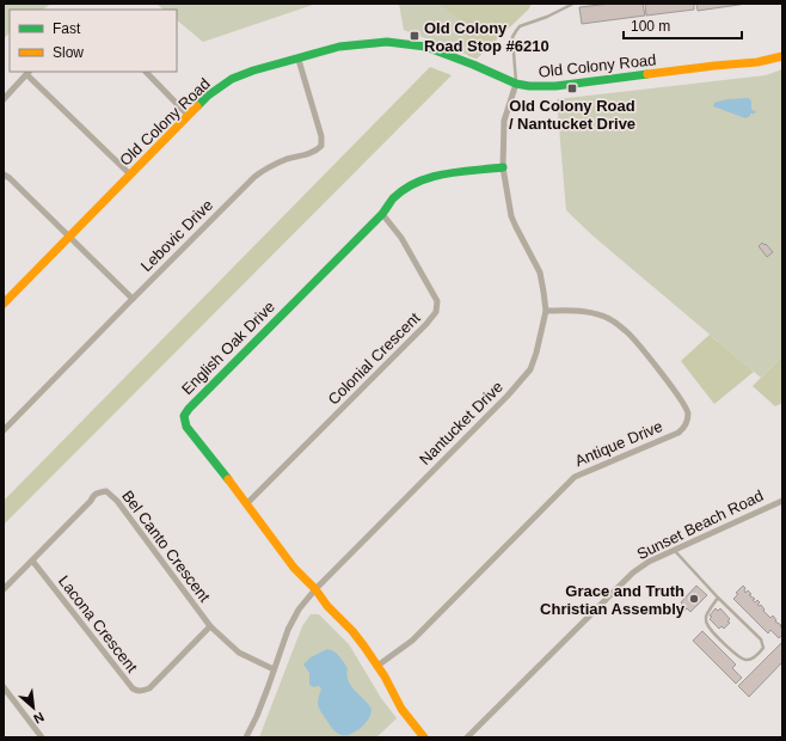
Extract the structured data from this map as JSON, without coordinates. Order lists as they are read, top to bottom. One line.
{"streets":{"street":["Old Colony Road","Lebovic Drive","English Oak Drive","Colonial Crescent","Nantucket Drive","Antique Drive","Sunset Beach Road","Bel Canto Crescent","Lacona Crescent"]},"crossings":[["Old Colony Road","Lebovic Drive"],["Old Colony Road","Nantucket Drive"],["English Oak Drive","Colonial Crescent"],["English Oak Drive","Nantucket Drive"],["English Oak Drive","Antique Drive"],["Nantucket Drive","Antique Drive"],["Nantucket Drive","Bel Canto Crescent"],["Bel Canto Crescent","Lacona Crescent"]],"places":{"transit":["Old Colony Road Stop #6210","Old Colony Road / Nantucket Drive"],"other":["Grace and Truth Christian Assembly"]},"legend":["Fast","Slow"],"scale_bar":"100 m","north":"bottom right"}
